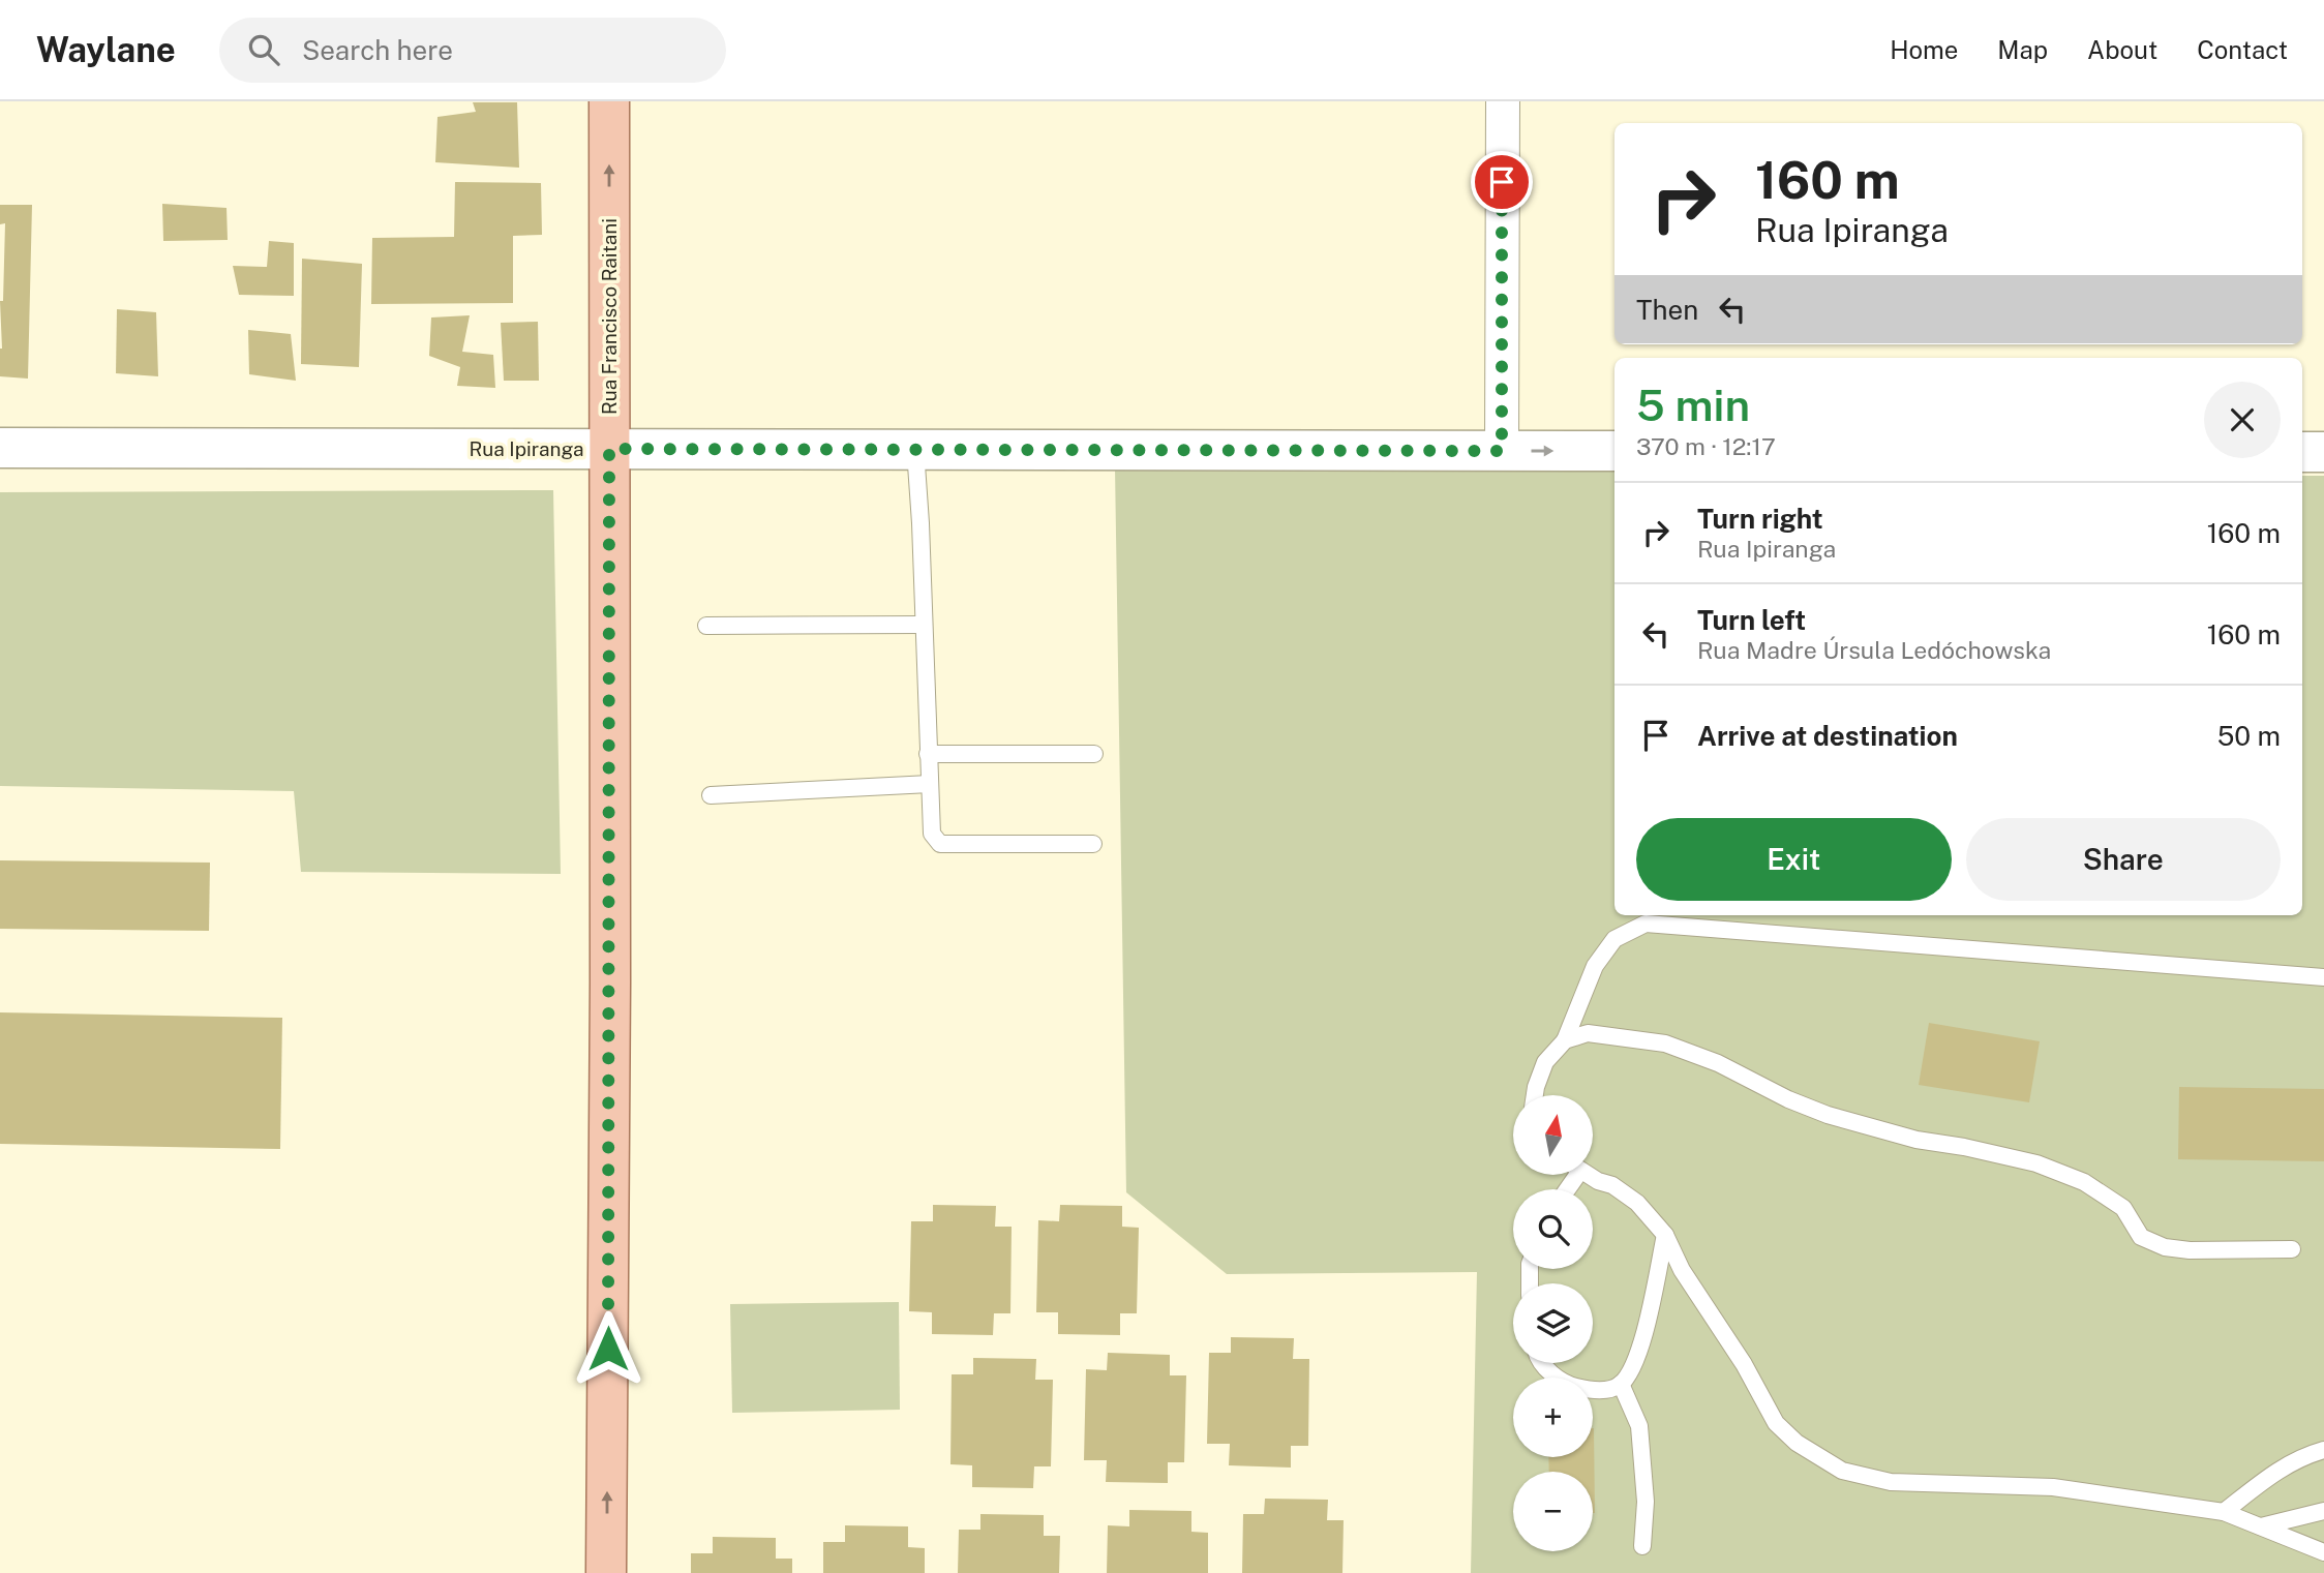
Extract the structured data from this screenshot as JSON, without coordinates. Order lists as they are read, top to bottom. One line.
{"streets":{"main road":["Rua Francisco Raitani","Rua Ipiranga"]},"crossings":[["Rua Francisco Raitani","Rua Ipiranga"]],"one_way":["Rua Francisco Raitani"],"north":"top","page":{"header":"Waylane","search":"Search here","nav":["Home","Map","About","Contact"],"turn":["160 m","Rua Ipiranga"],"then":"Then","heading":["5 min","370 m · 12:17"],"list":[{"name":"Turn right","note":"Rua Ipiranga","value":"160 m"},{"name":"Turn left","note":"Rua Madre Úrsula Ledóchowska","value":"160 m"},{"name":"Arrive at destination","value":"50 m"}],"buttons":["Exit","Share"],"map_buttons":["+","−"]}}
